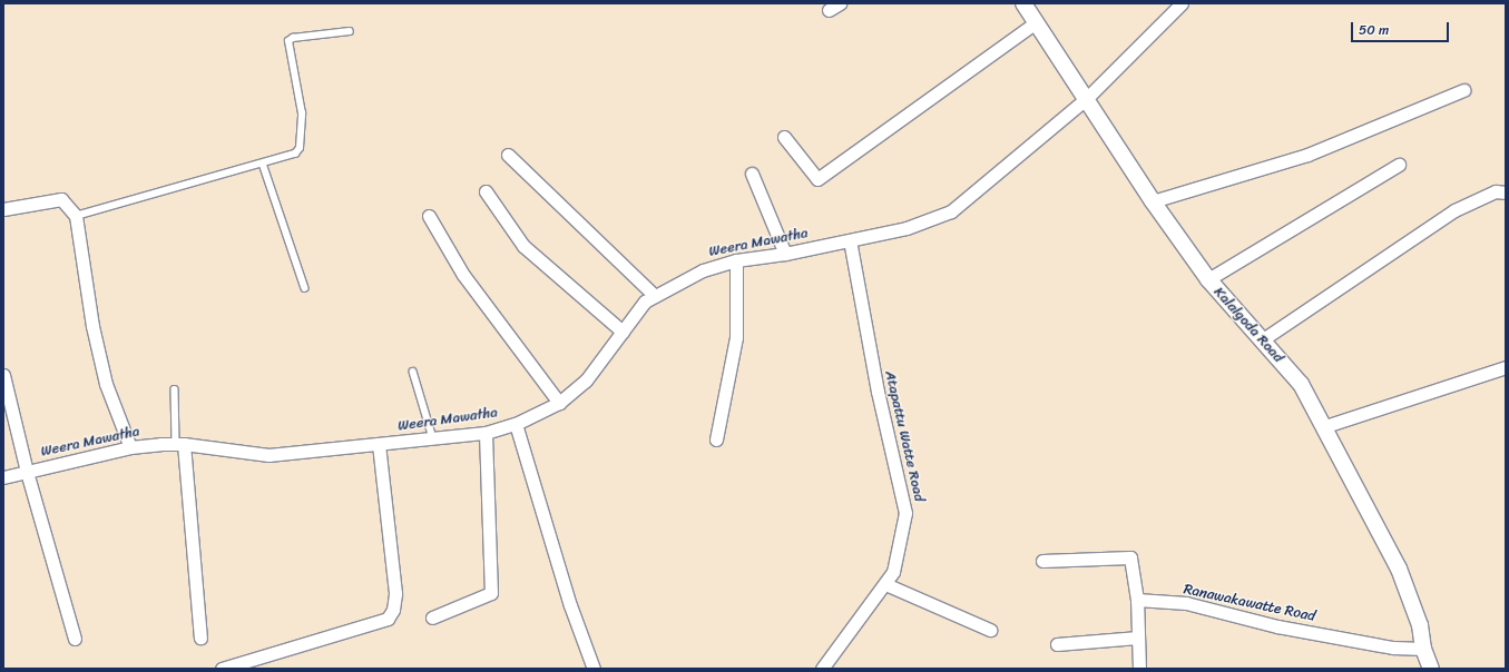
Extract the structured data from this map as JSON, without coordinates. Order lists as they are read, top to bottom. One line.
{"streets":{"street":["Weera Mawatha","Kalalgoda Road","Atapattu Watte Road","Ranawakawatte Road"]},"crossings":[["Weera Mawatha","Kalalgoda Road"],["Weera Mawatha","Atapattu Watte Road"],["Kalalgoda Road","Ranawakawatte Road"]],"scale_bar":"50 m"}
